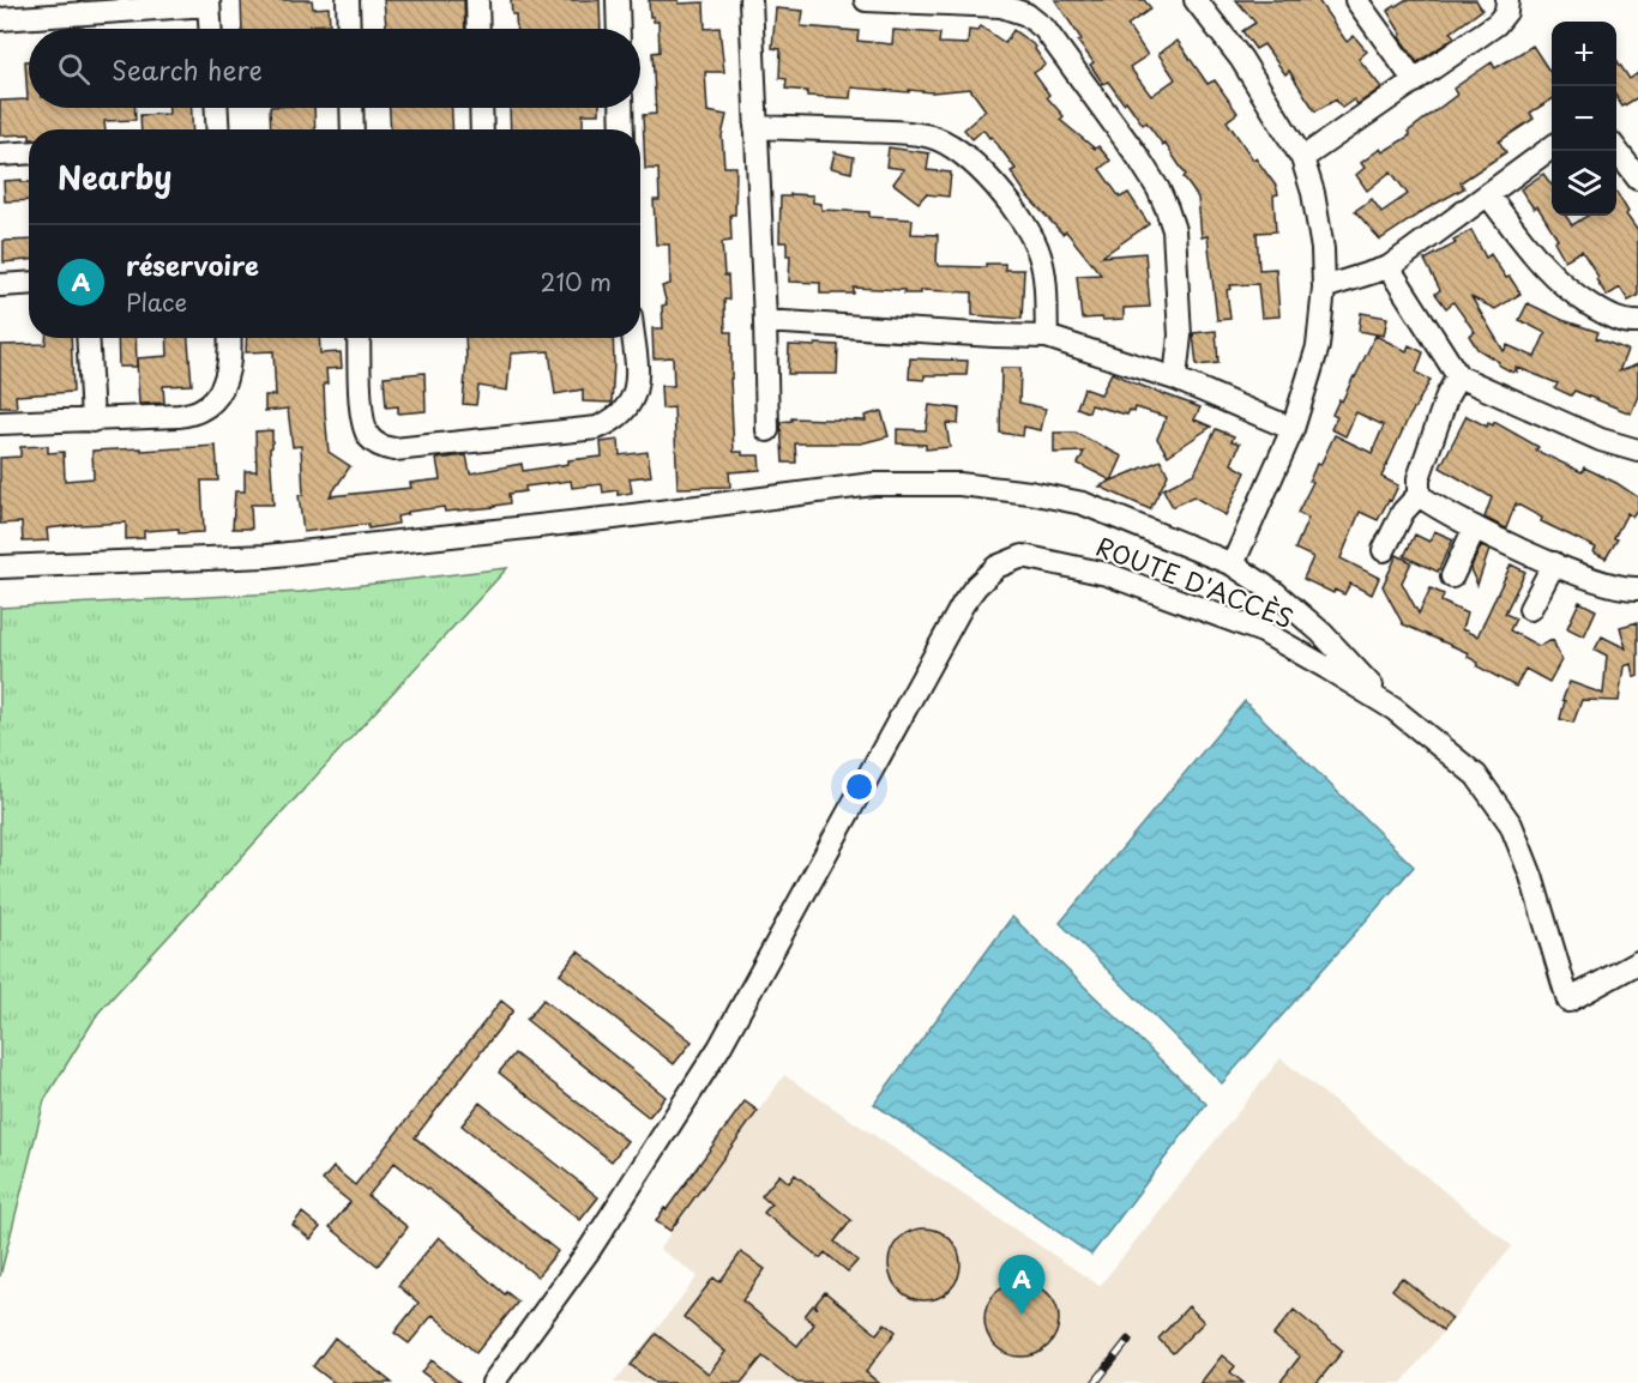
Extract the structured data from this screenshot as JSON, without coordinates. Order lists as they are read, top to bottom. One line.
{"streets":{"street":["ROUTE D'ACCÈS"]},"page":{"map_buttons":["+","−"],"search":"Search here","heading":"Nearby","list":[{"mark":"A","name":"réservoire","note":"Place","value":"210 m"}],"pins":"A"}}
